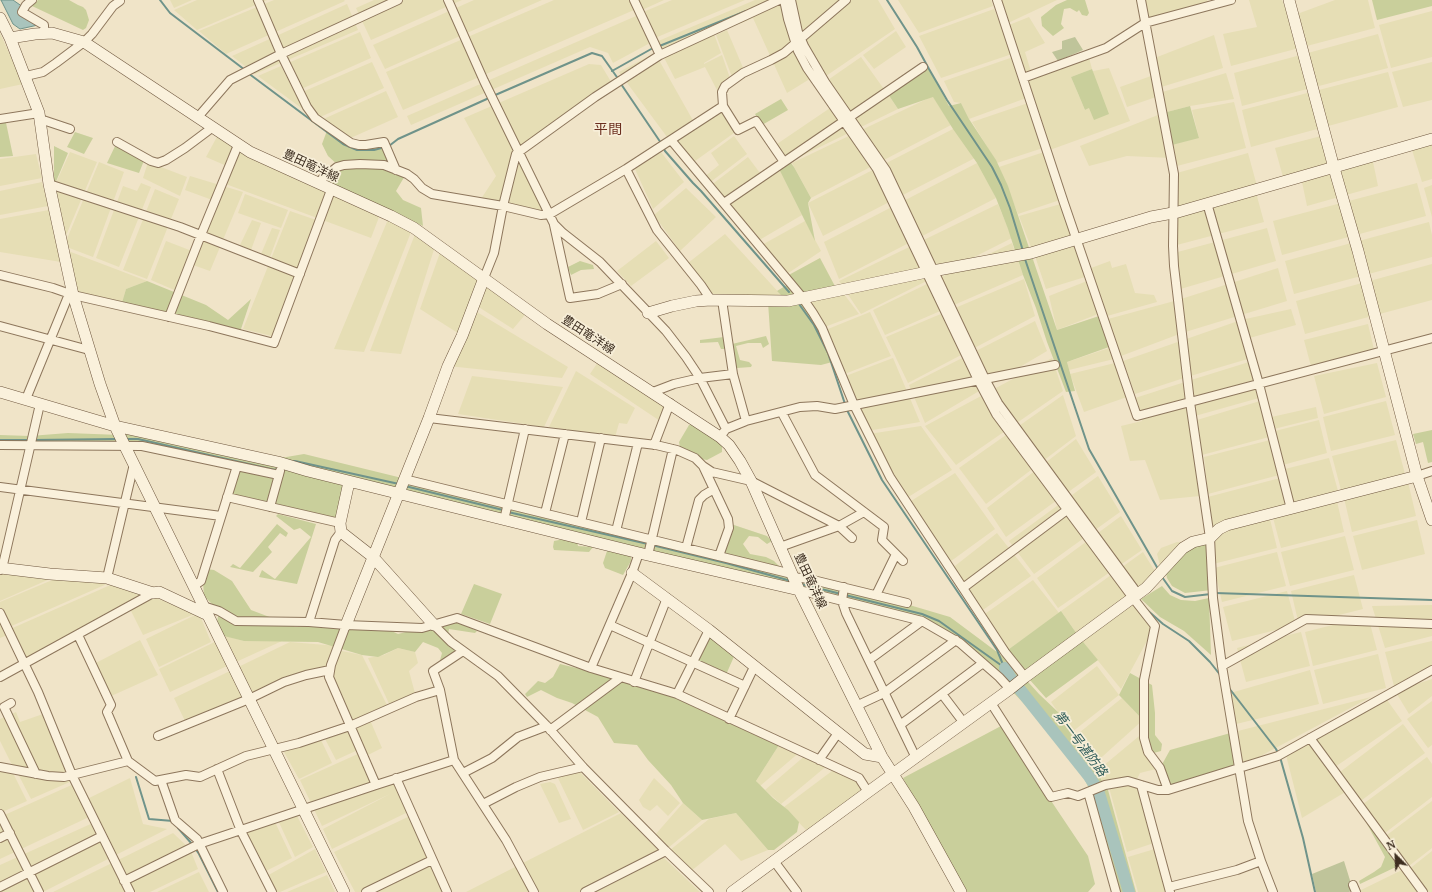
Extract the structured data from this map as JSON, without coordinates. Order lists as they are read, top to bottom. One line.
{"streets":{"street":["豊田竜洋線"]},"districts":["平間"],"water":["第一号湛防路"],"north":"top left"}
